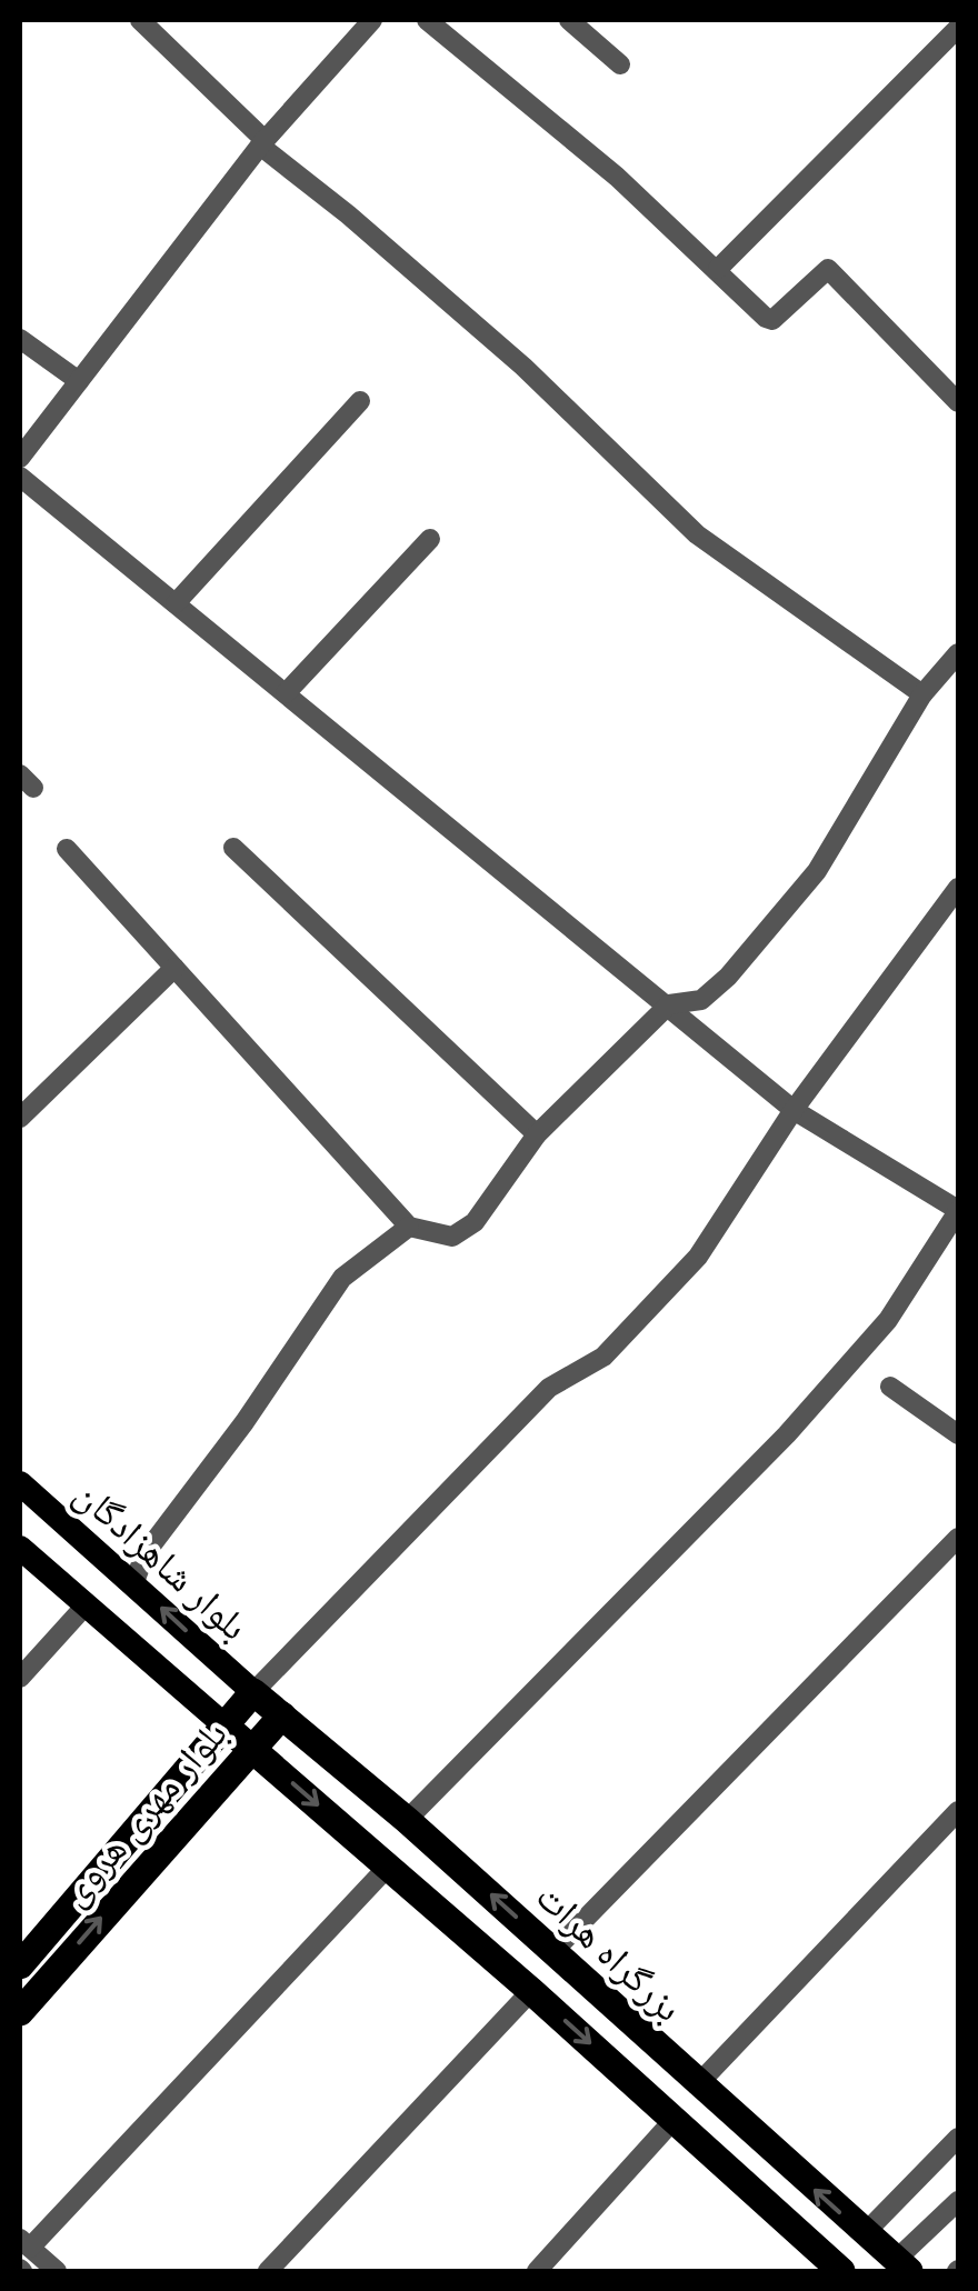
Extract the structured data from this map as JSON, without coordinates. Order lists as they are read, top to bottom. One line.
{"streets":{"highway":["بلوار مهری هروی","بزرگراه هرات"],"main road":["بلوار شاهزادگان"]},"crossings":[["بلوار شاهزادگان","بلوار مهری هروی"],["بلوار شاهزادگان","بزرگراه هرات"],["بلوار مهری هروی","بزرگراه هرات"]]}
